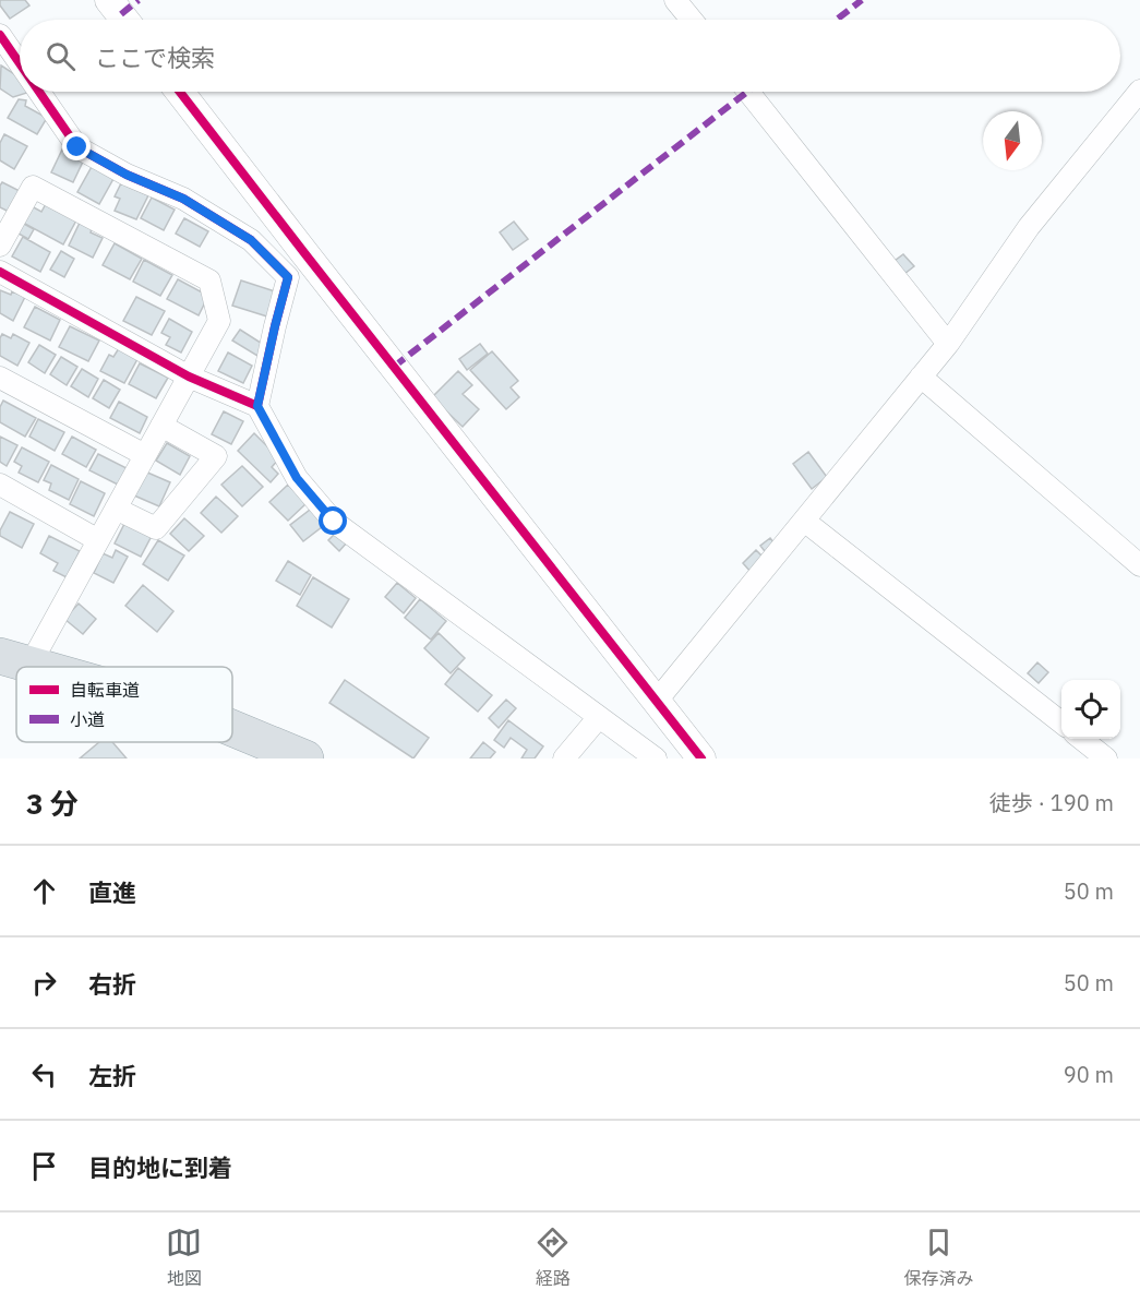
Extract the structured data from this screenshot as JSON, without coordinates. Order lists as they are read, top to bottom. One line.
{"legend":["自転車道","小道"],"north":"bottom","page":{"search":"ここで検索","heading":["3 分","徒歩 · 190 m"],"list":[["直進","50 m"],["右折","50 m"],["左折","90 m"],"目的地に到着"],"nav":["地図","経路","保存済み"]}}
